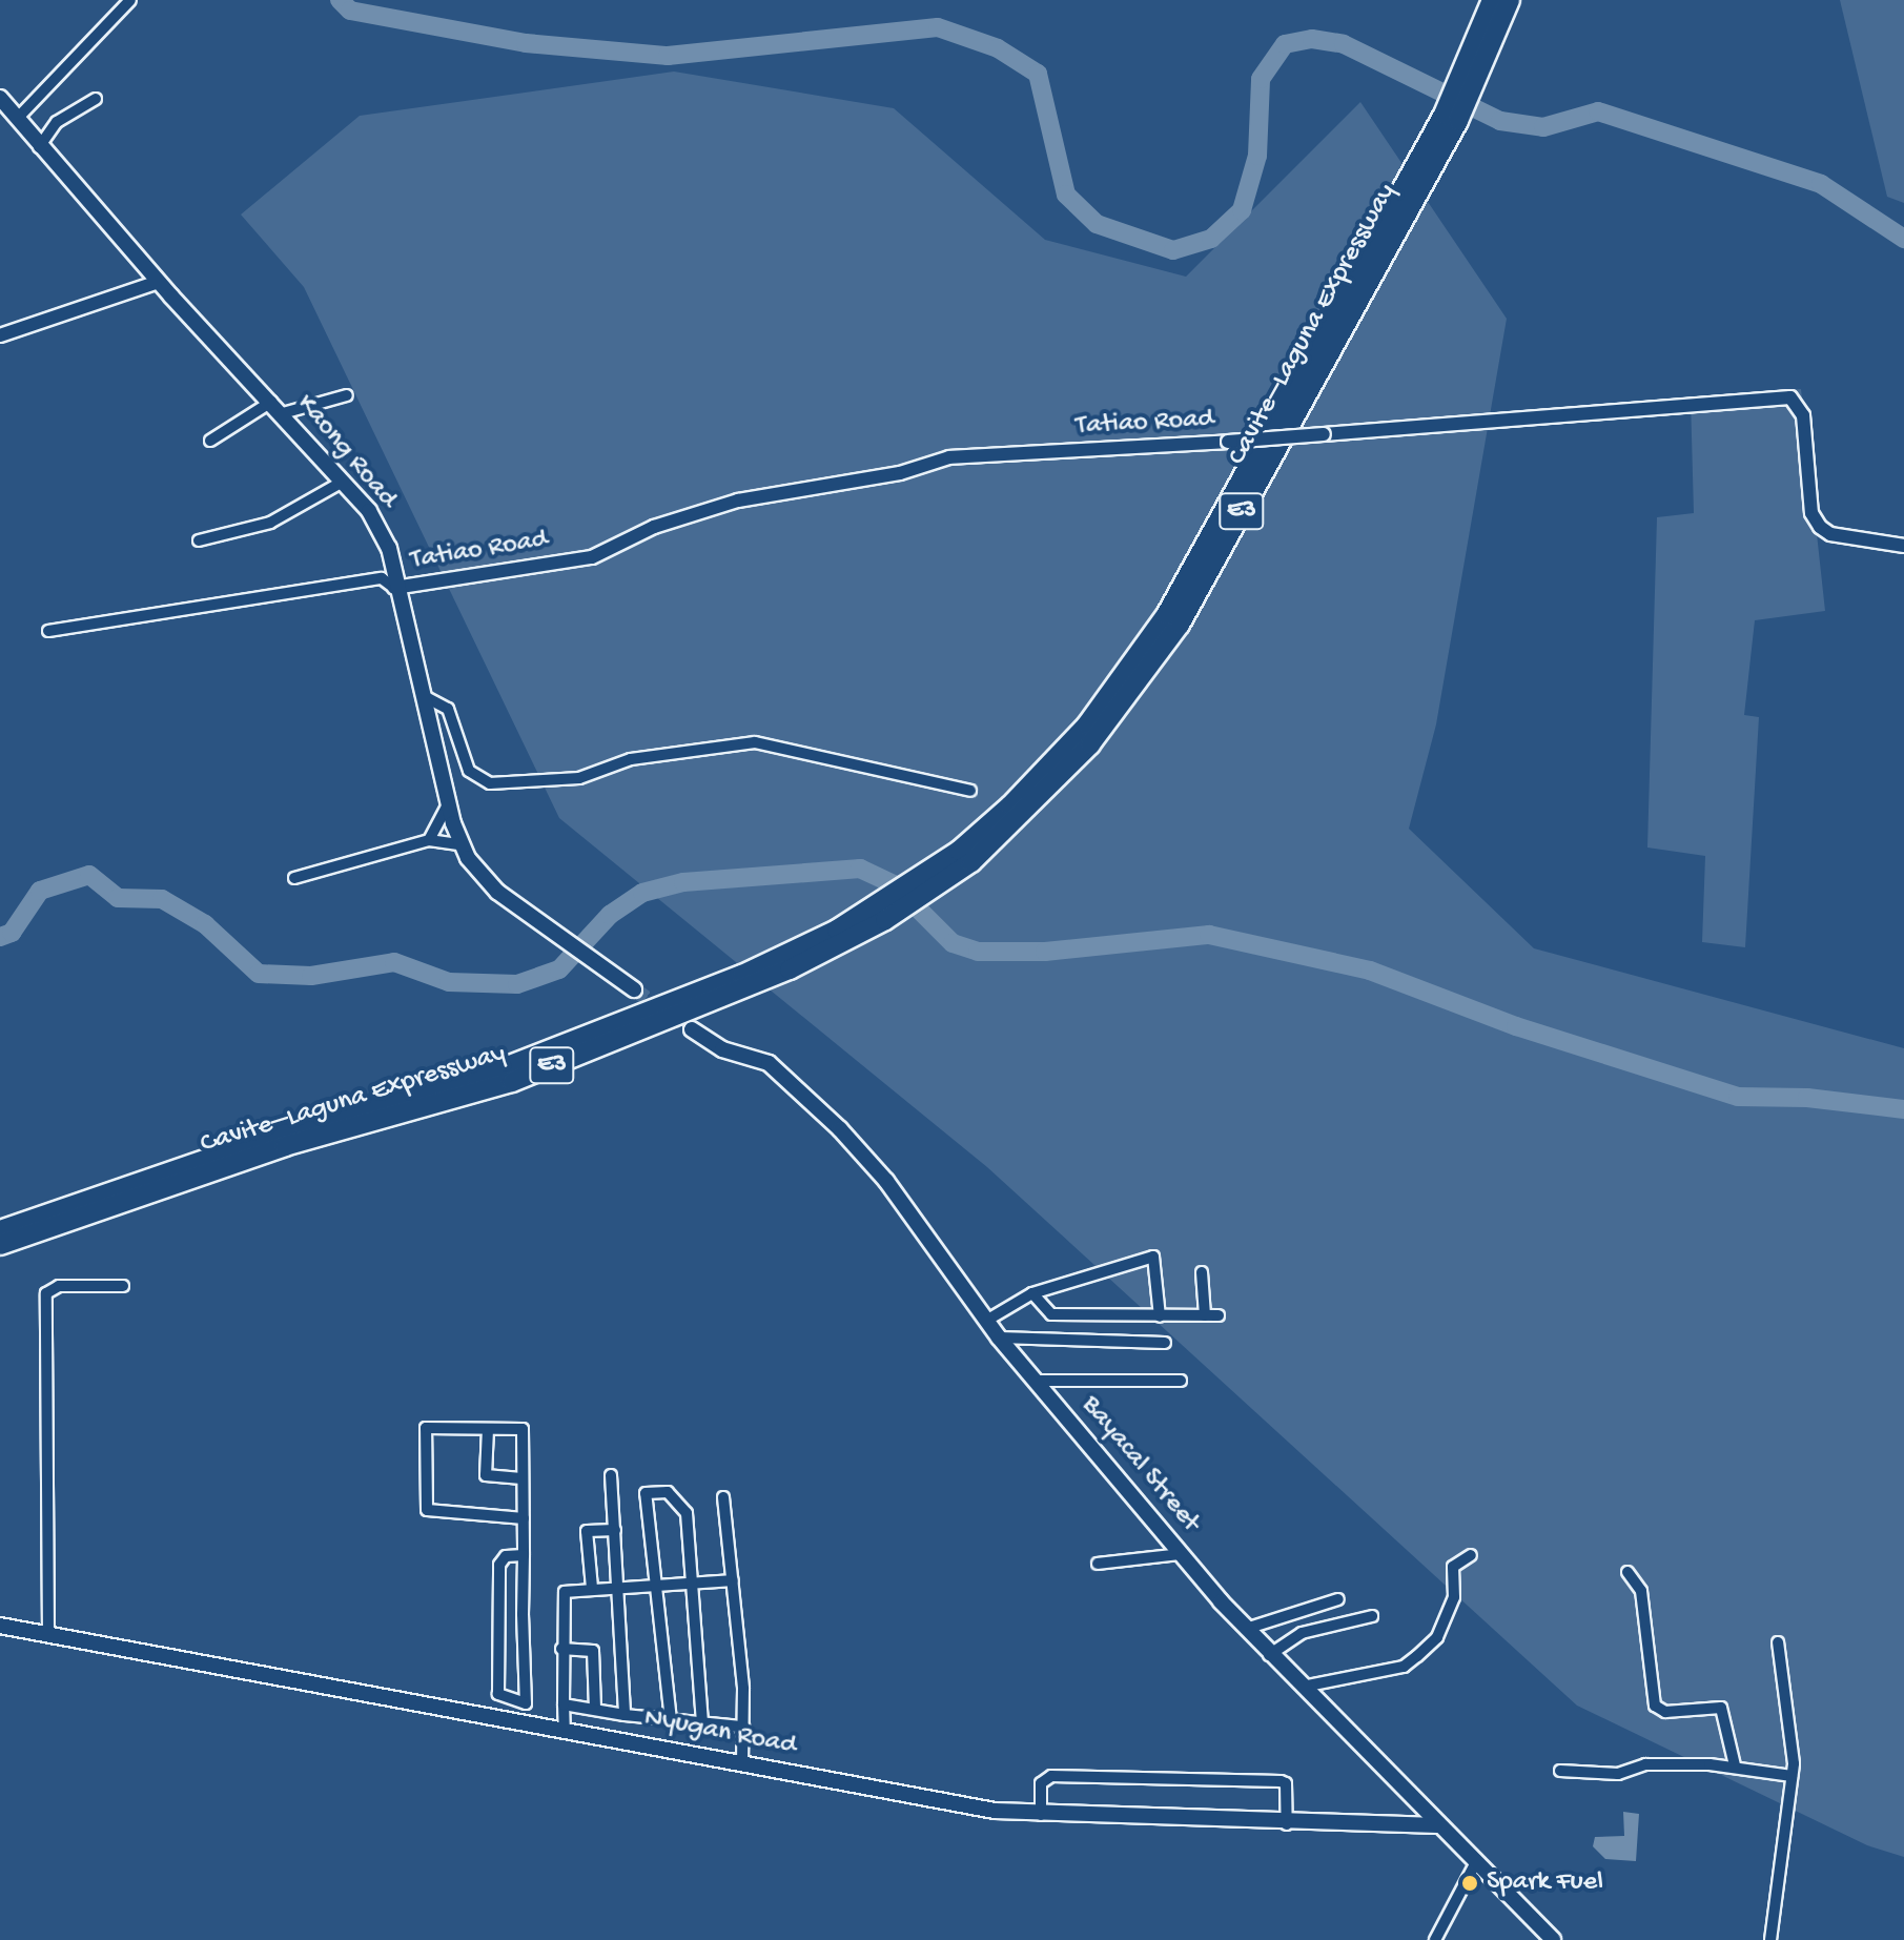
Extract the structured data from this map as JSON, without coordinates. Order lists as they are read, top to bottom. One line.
{"streets":{"highway":["Cavite–Laguna Expressway","E3"],"main road":["Kaong Road","Bayacal Street","Nyugan Road"],"street":["Tatiao Road"]},"crossings":[["Tatiao Road","Kaong Road"],["Bayacal Street","Nyugan Road"]],"places":["Spark Fuel"]}
